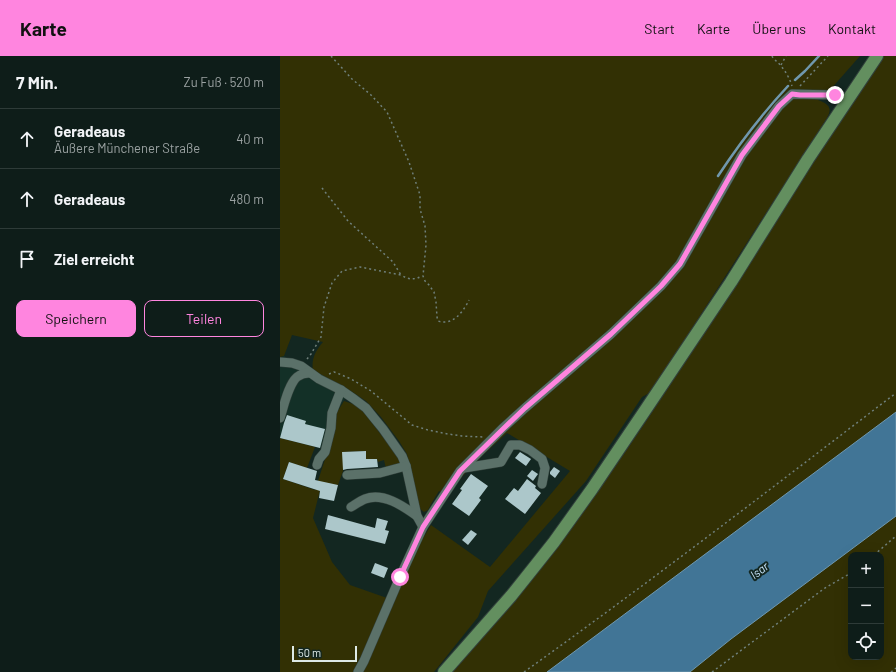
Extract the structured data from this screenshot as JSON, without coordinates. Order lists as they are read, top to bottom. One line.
{"water":["Isar"],"scale_bar":"50 m","page":{"header":"Karte","nav":["Start","Karte","Über uns","Kontakt"],"heading":["7 Min.","Zu Fuß · 520 m"],"list":[["Geradeaus","Äußere Münchener Straße","40 m"],["Geradeaus","480 m"],"Ziel erreicht"],"buttons":["Speichern","Teilen"],"map_buttons":["+","−"],"scale":"50 m"}}
